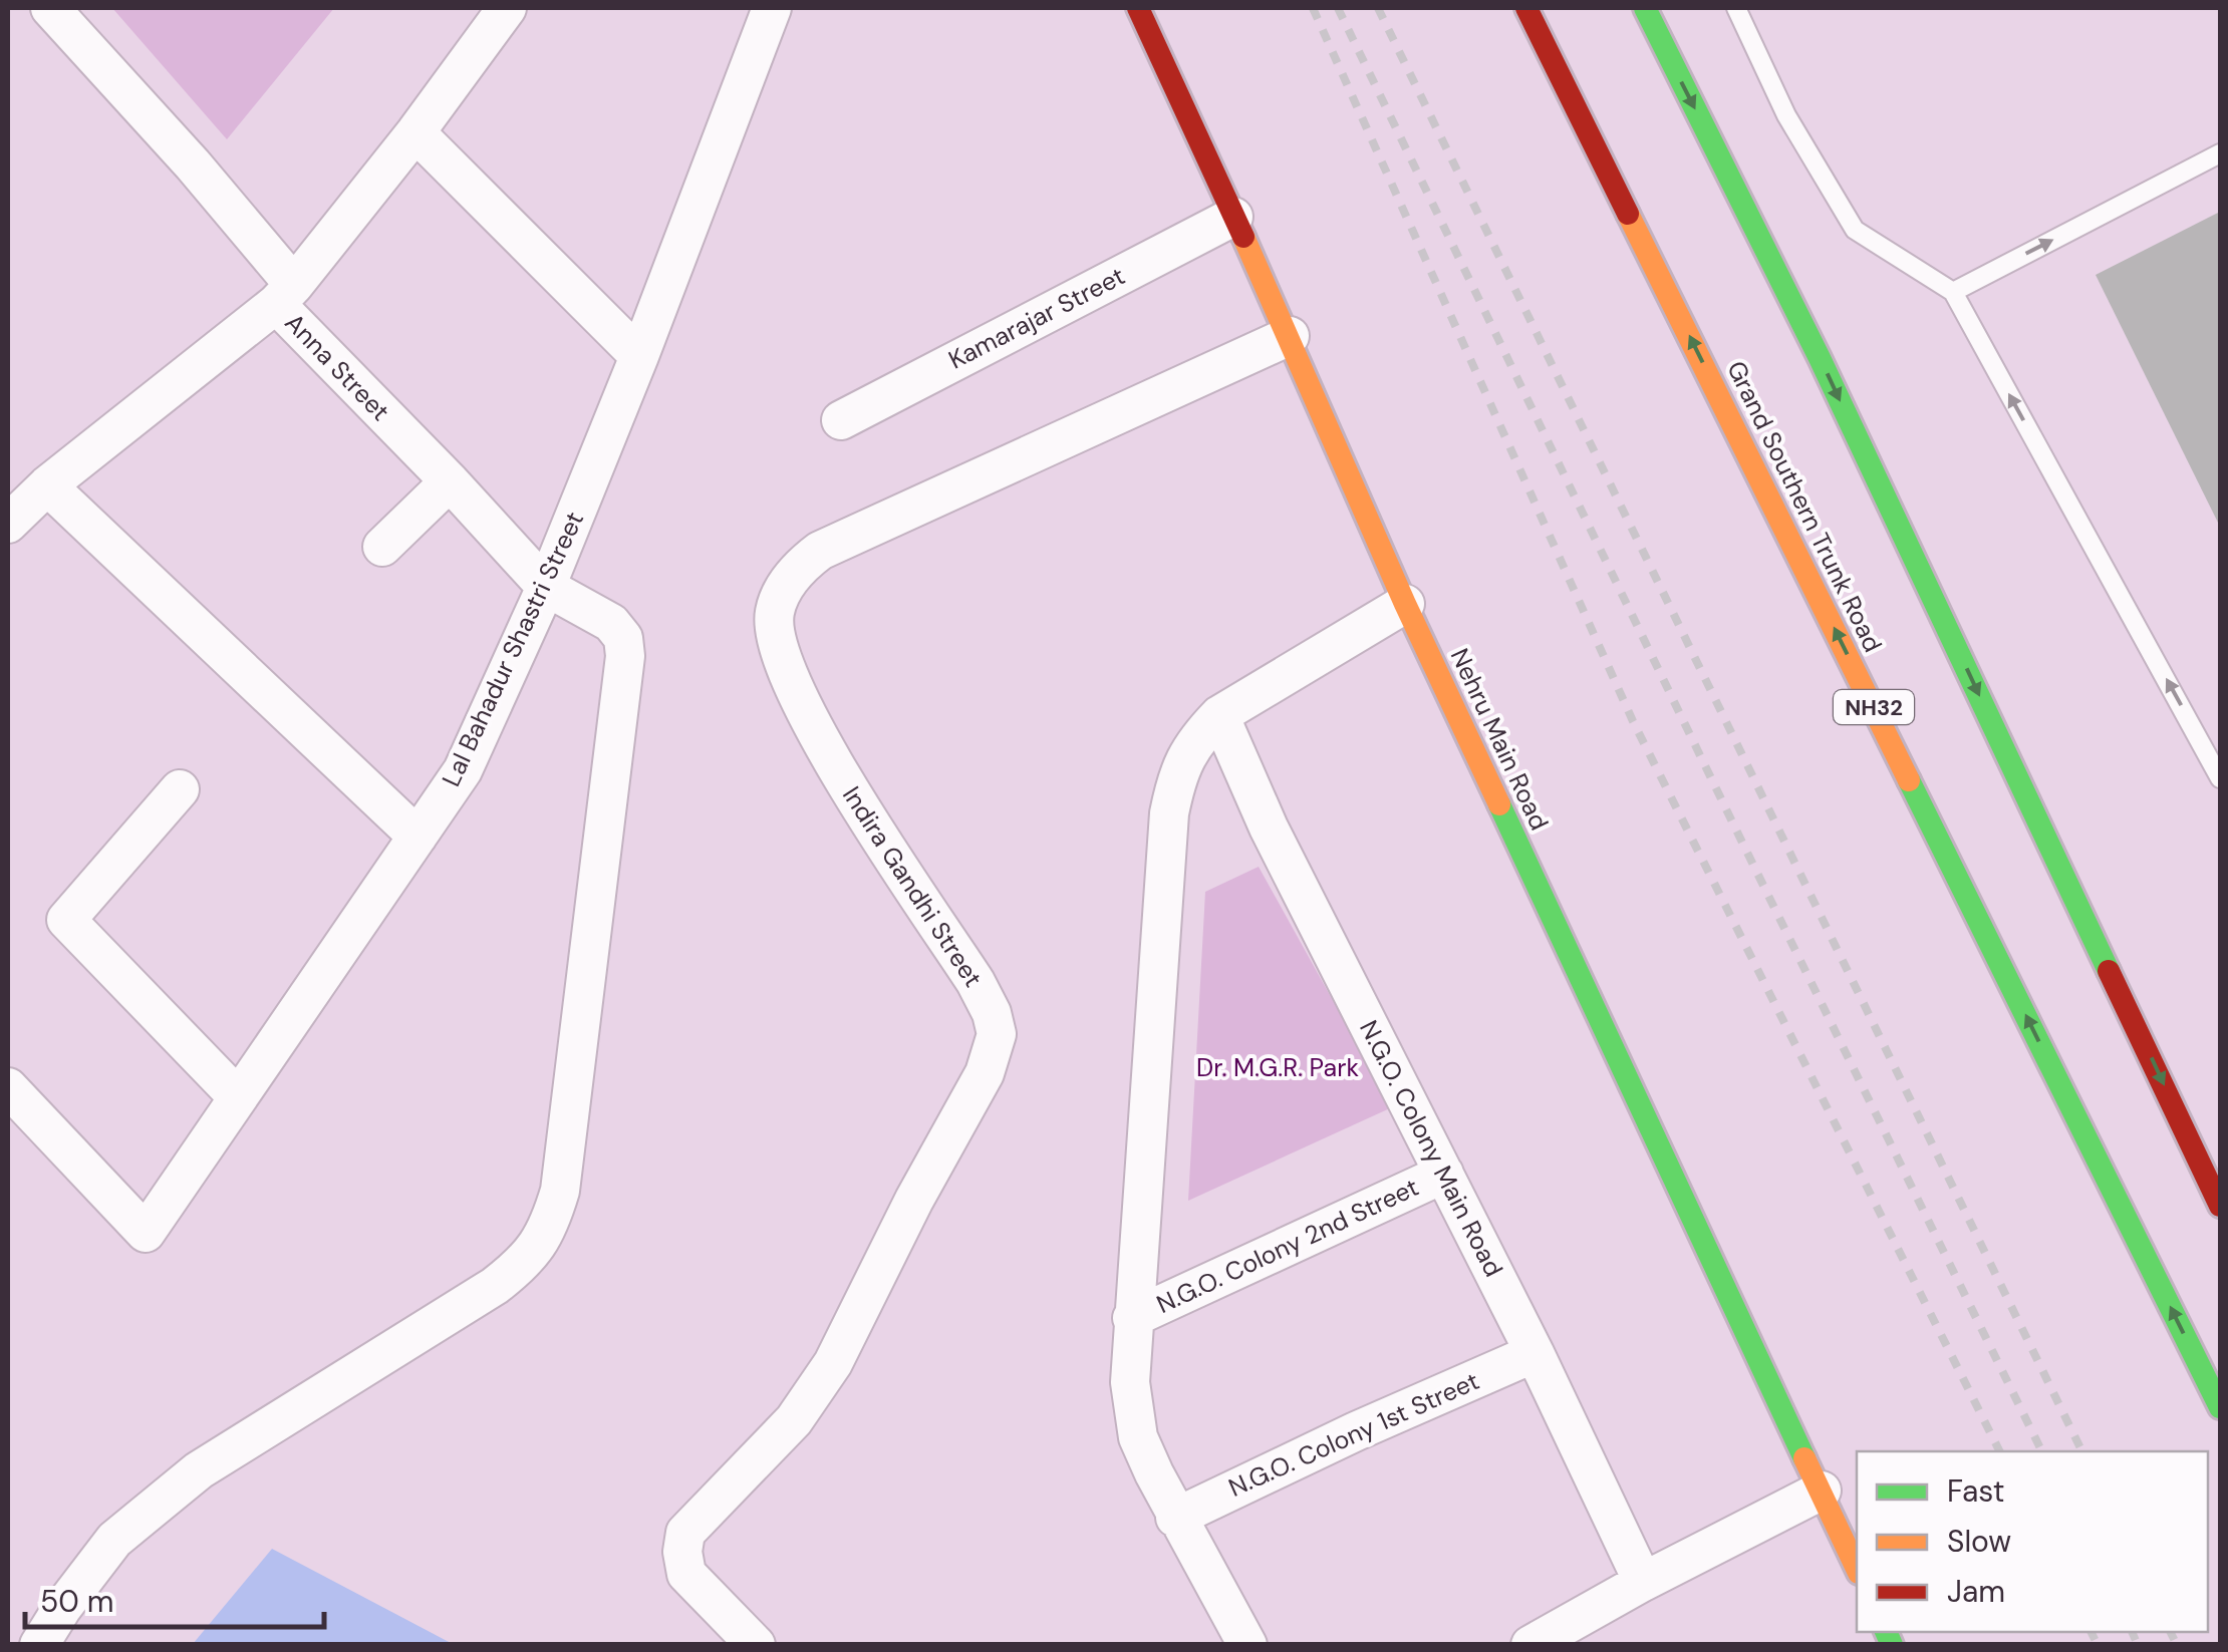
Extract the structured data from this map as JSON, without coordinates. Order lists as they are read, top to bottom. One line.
{"streets":{"main road":["Grand Southern Trunk Road","NH32","Nehru Main Road"],"street":["Kamarajar Street","Anna Street","Lal Bahadur Shastri Street","Indira Gandhi Street","N.G.O. Colony Main Road","N.G.O. Colony 2nd Street","N.G.O. Colony 1st Street"]},"crossings":[["Kamarajar Street","Nehru Main Road"],["Anna Street","Lal Bahadur Shastri Street"],["Nehru Main Road","Indira Gandhi Street"],["N.G.O. Colony Main Road","N.G.O. Colony 2nd Street"],["N.G.O. Colony Main Road","N.G.O. Colony 1st Street"]],"parks":["Dr. M.G.R. Park"],"legend":["Fast","Slow","Jam"],"scale_bar":"50 m"}
